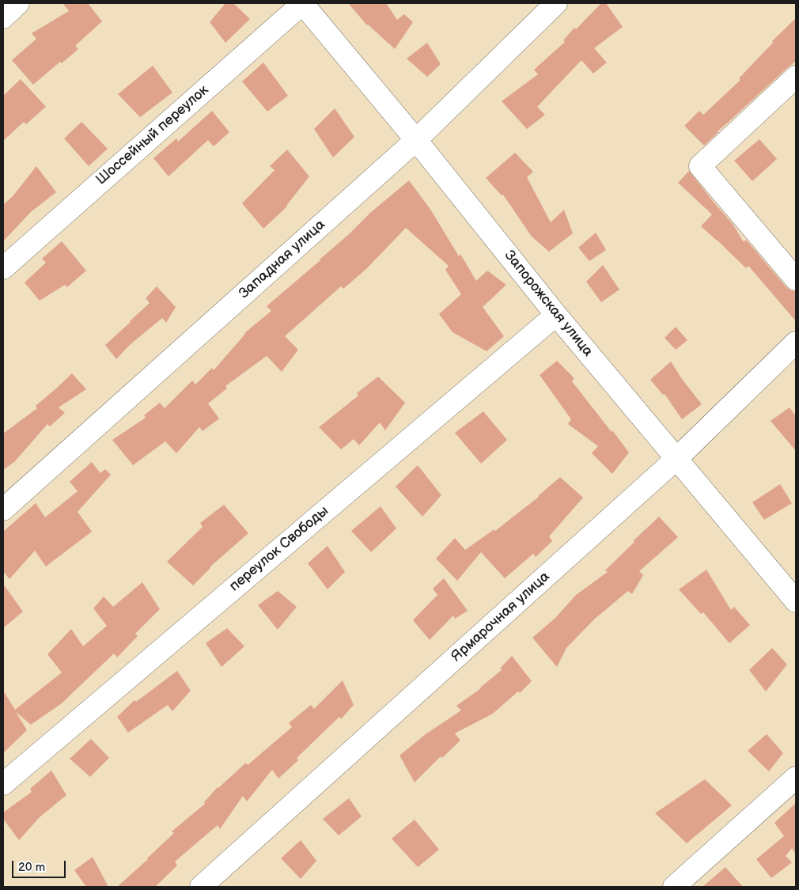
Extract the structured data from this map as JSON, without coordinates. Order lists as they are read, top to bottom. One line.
{"streets":{"street":["Шоссейный переулок","Западная улица","Запорожская улица","переулок Свободы","Ярмарочная улица"]},"crossings":[["Шоссейный переулок","Запорожская улица"],["Западная улица","Запорожская улица"],["Запорожская улица","переулок Свободы"],["Запорожская улица","Ярмарочная улица"]],"scale_bar":"20 m"}
